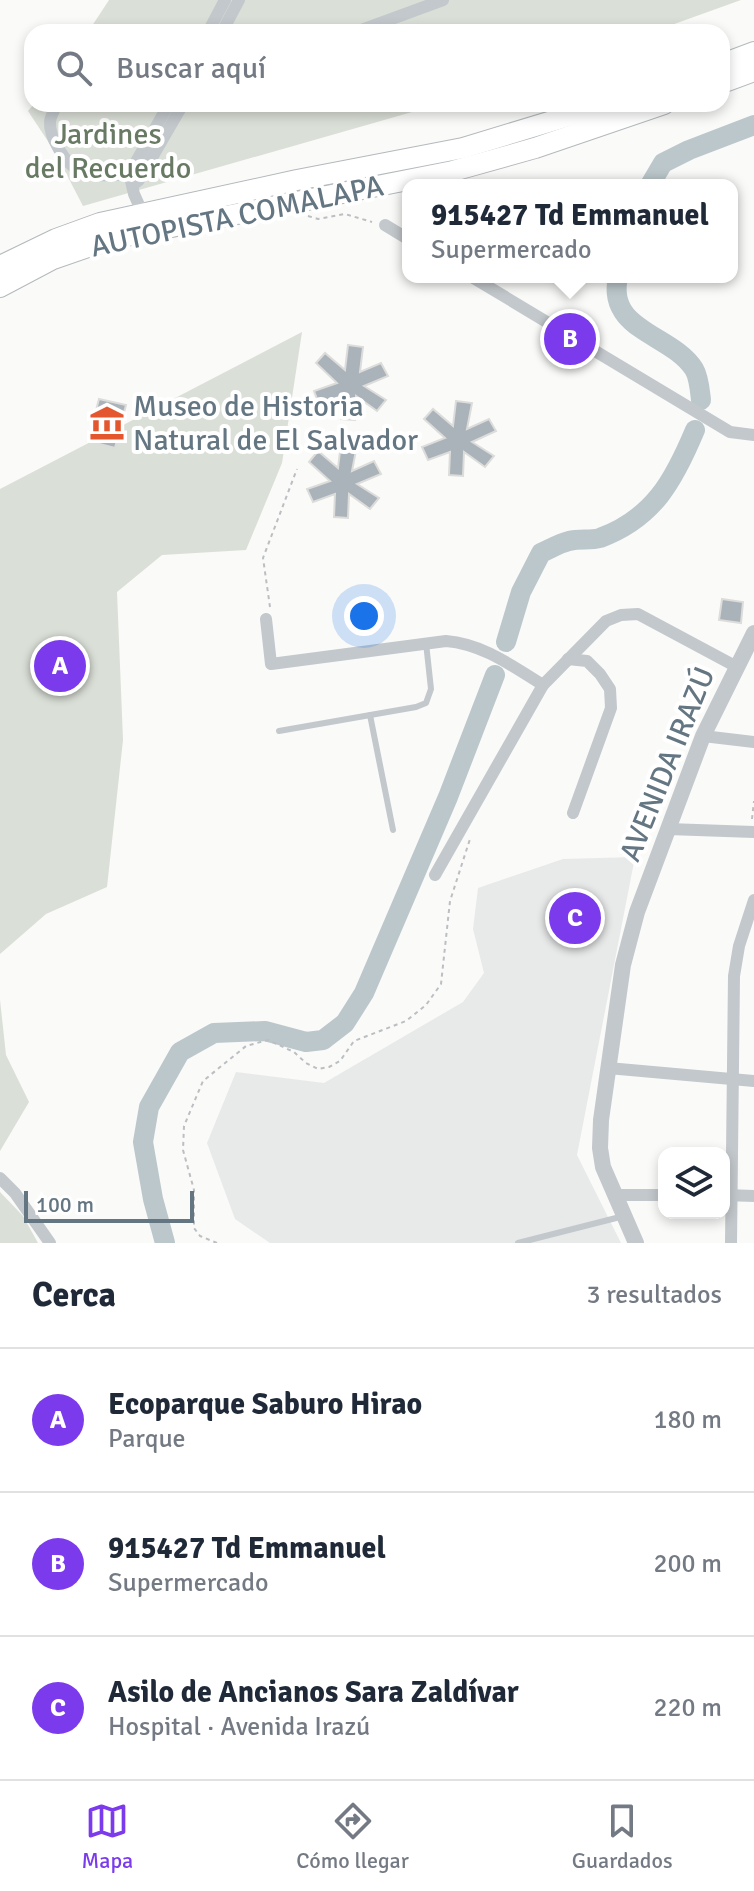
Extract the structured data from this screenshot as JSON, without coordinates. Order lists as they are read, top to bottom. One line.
{"streets":{"highway":["AUTOPISTA COMALAPA"],"street":["AVENIDA IRAZÚ"]},"parks":["Jardines del Recuerdo"],"places":{"museum":["Museo de Historia Natural de El Salvador"]},"scale_bar":"100 m","page":{"search":"Buscar aquí","popup":["915427 Td Emmanuel","Supermercado"],"pins":["B","A","C"],"scale":"100 m","heading":["Cerca","3 resultados"],"list":[{"mark":"A","name":"Ecoparque Saburo Hirao","note":"Parque","value":"180 m"},{"mark":"B","name":"915427 Td Emmanuel","note":"Supermercado","value":"200 m"},{"mark":"C","name":"Asilo de Ancianos Sara Zaldívar","note":"Hospital · Avenida Irazú","value":"220 m"}],"nav":["Mapa","Cómo llegar","Guardados"]}}
